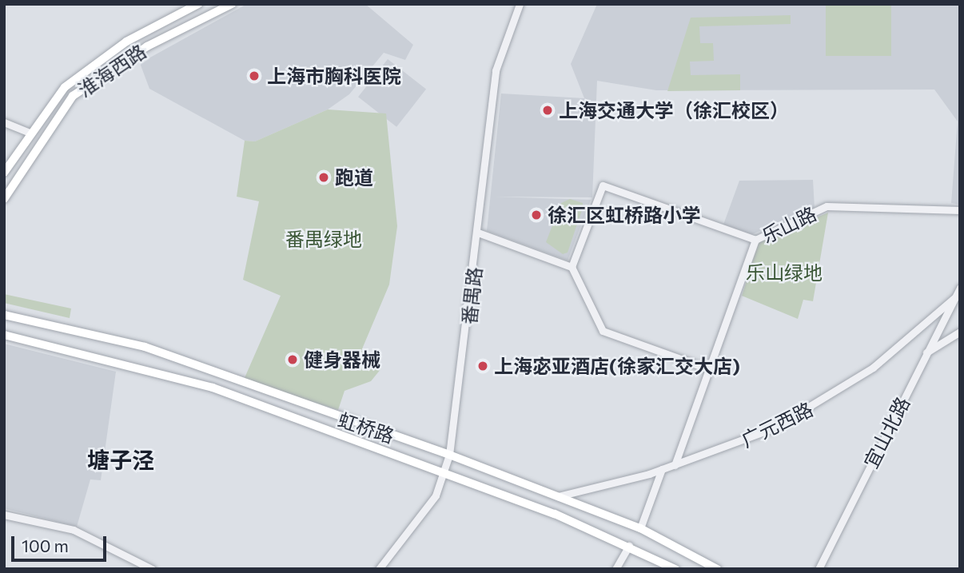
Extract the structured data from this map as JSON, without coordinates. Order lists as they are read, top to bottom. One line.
{"streets":{"main road":["淮海西路","虹桥路"],"street":["乐山路","番禺路","广元西路","宜山北路"]},"crossings":[["乐山路","广元西路"],["番禺路","虹桥路"],["广元西路","虹桥路"],["广元西路","宜山北路"]],"districts":["塘子泾"],"parks":["番禺绿地","乐山绿地"],"places":["上海市胸科医院","上海交通大学（徐汇校区）","跑道","徐汇区虹桥路小学","健身器械","上海宓亚酒店(徐家汇交大店)"],"scale_bar":"100 m"}
